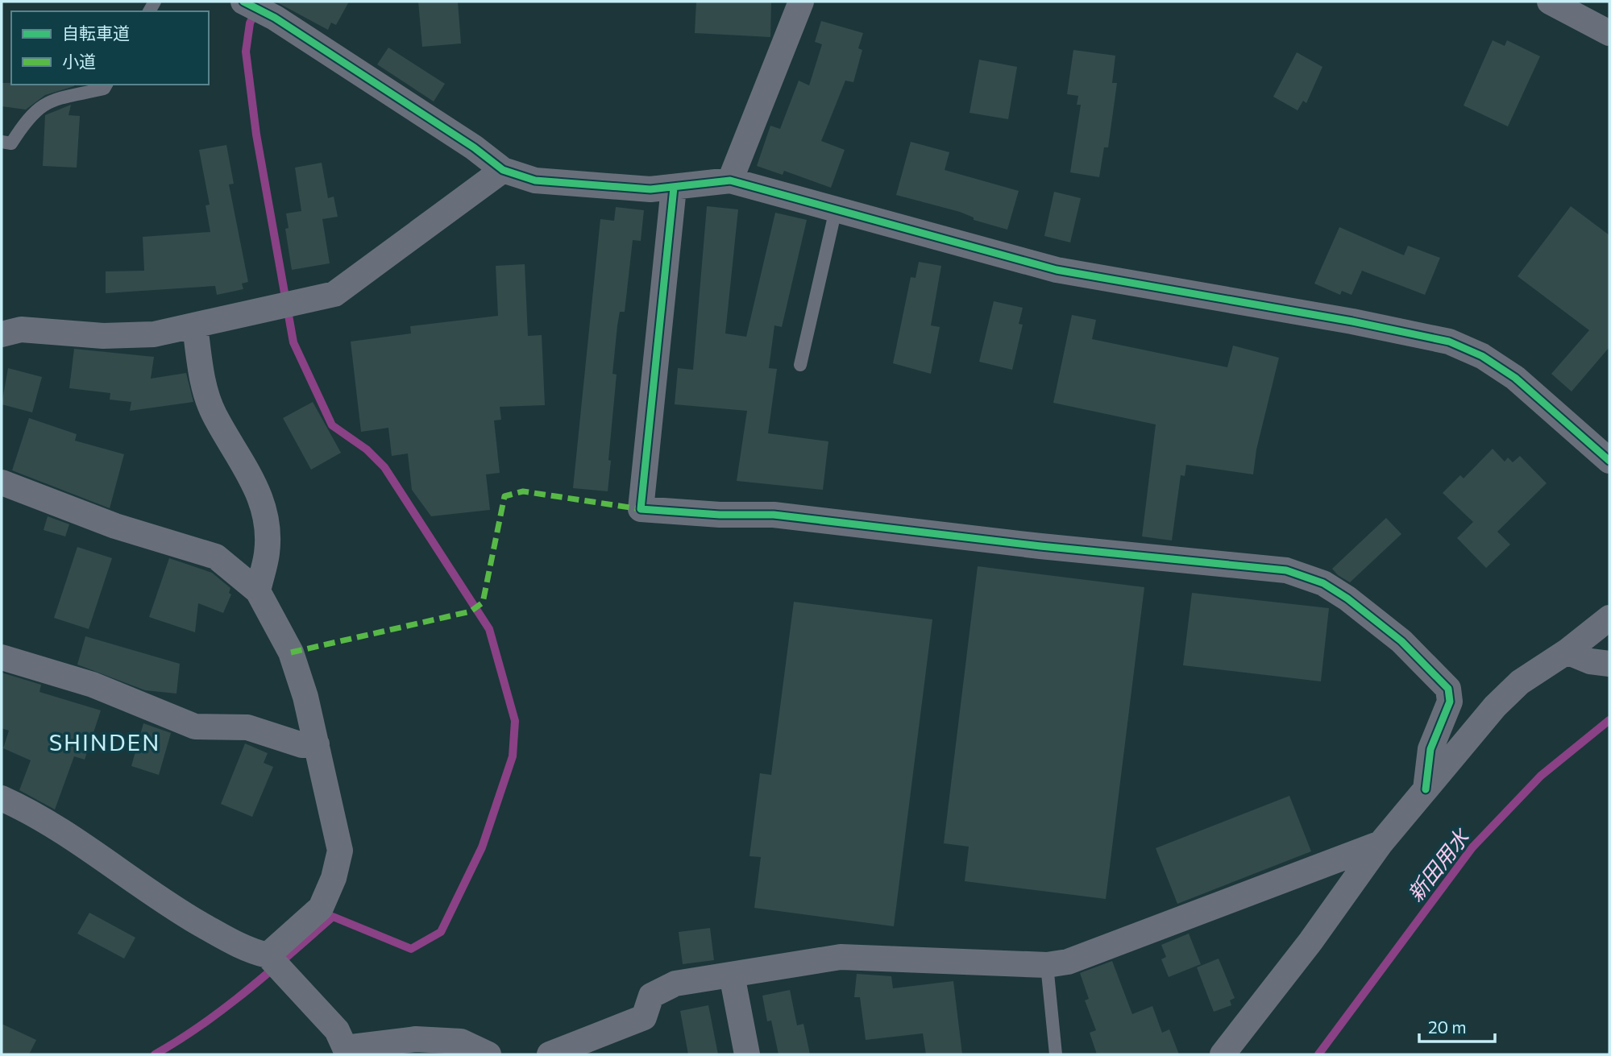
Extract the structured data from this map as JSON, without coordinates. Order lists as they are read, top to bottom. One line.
{"districts":["SHINDEN"],"water":["新田用水"],"legend":["自転車道","小道"],"scale_bar":"20 m"}
